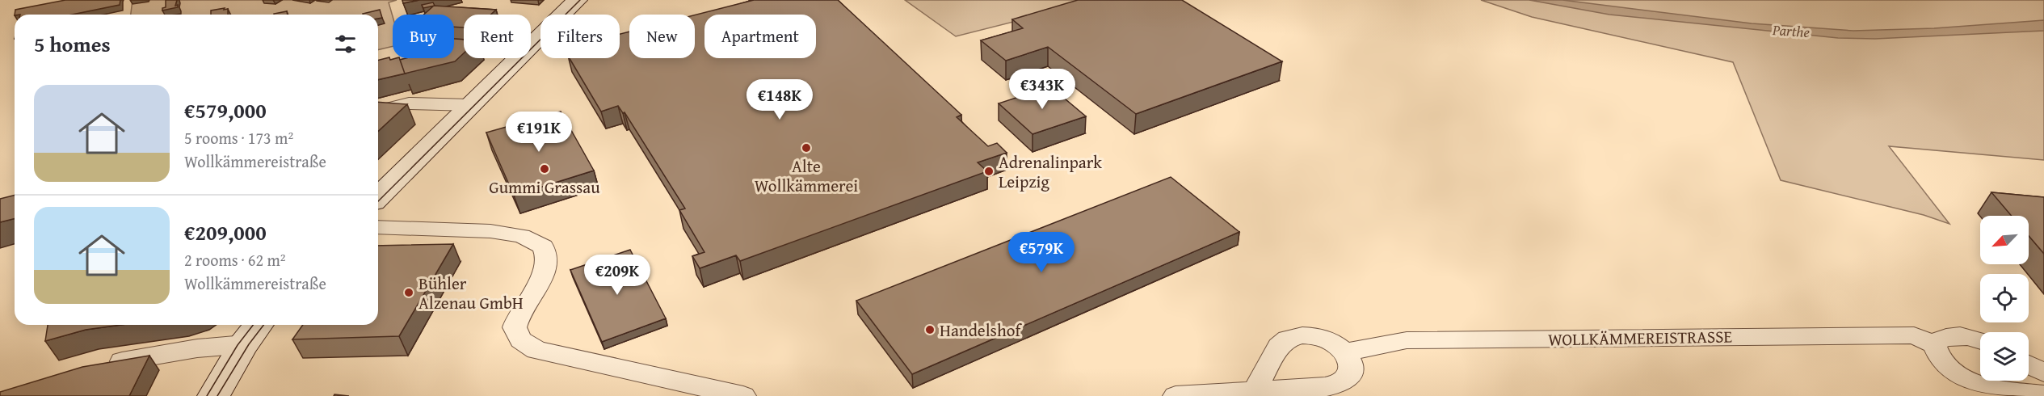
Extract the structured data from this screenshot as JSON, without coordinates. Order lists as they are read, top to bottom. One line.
{"streets":{"street":["WOLLKÄMMEREISTRASSE"]},"water":["Parthe"],"places":["Alte Wollkämmerei","Gummi Grassau","Adrenalinpark Leipzig","Bühler Alzenau GmbH","Handelshof"],"north":"bottom left","page":{"chip":["Buy","Rent","Filters","New","Apartment"],"heading":"5 homes","price":["€343K","€148K","€191K","€579K","€209K"],"list":[{"name":"€579,000","note":"5 rooms · 173 m² · Wollkämmereistraße"},{"name":"€209,000","note":"2 rooms · 62 m² · Wollkämmereistraße"}]}}
